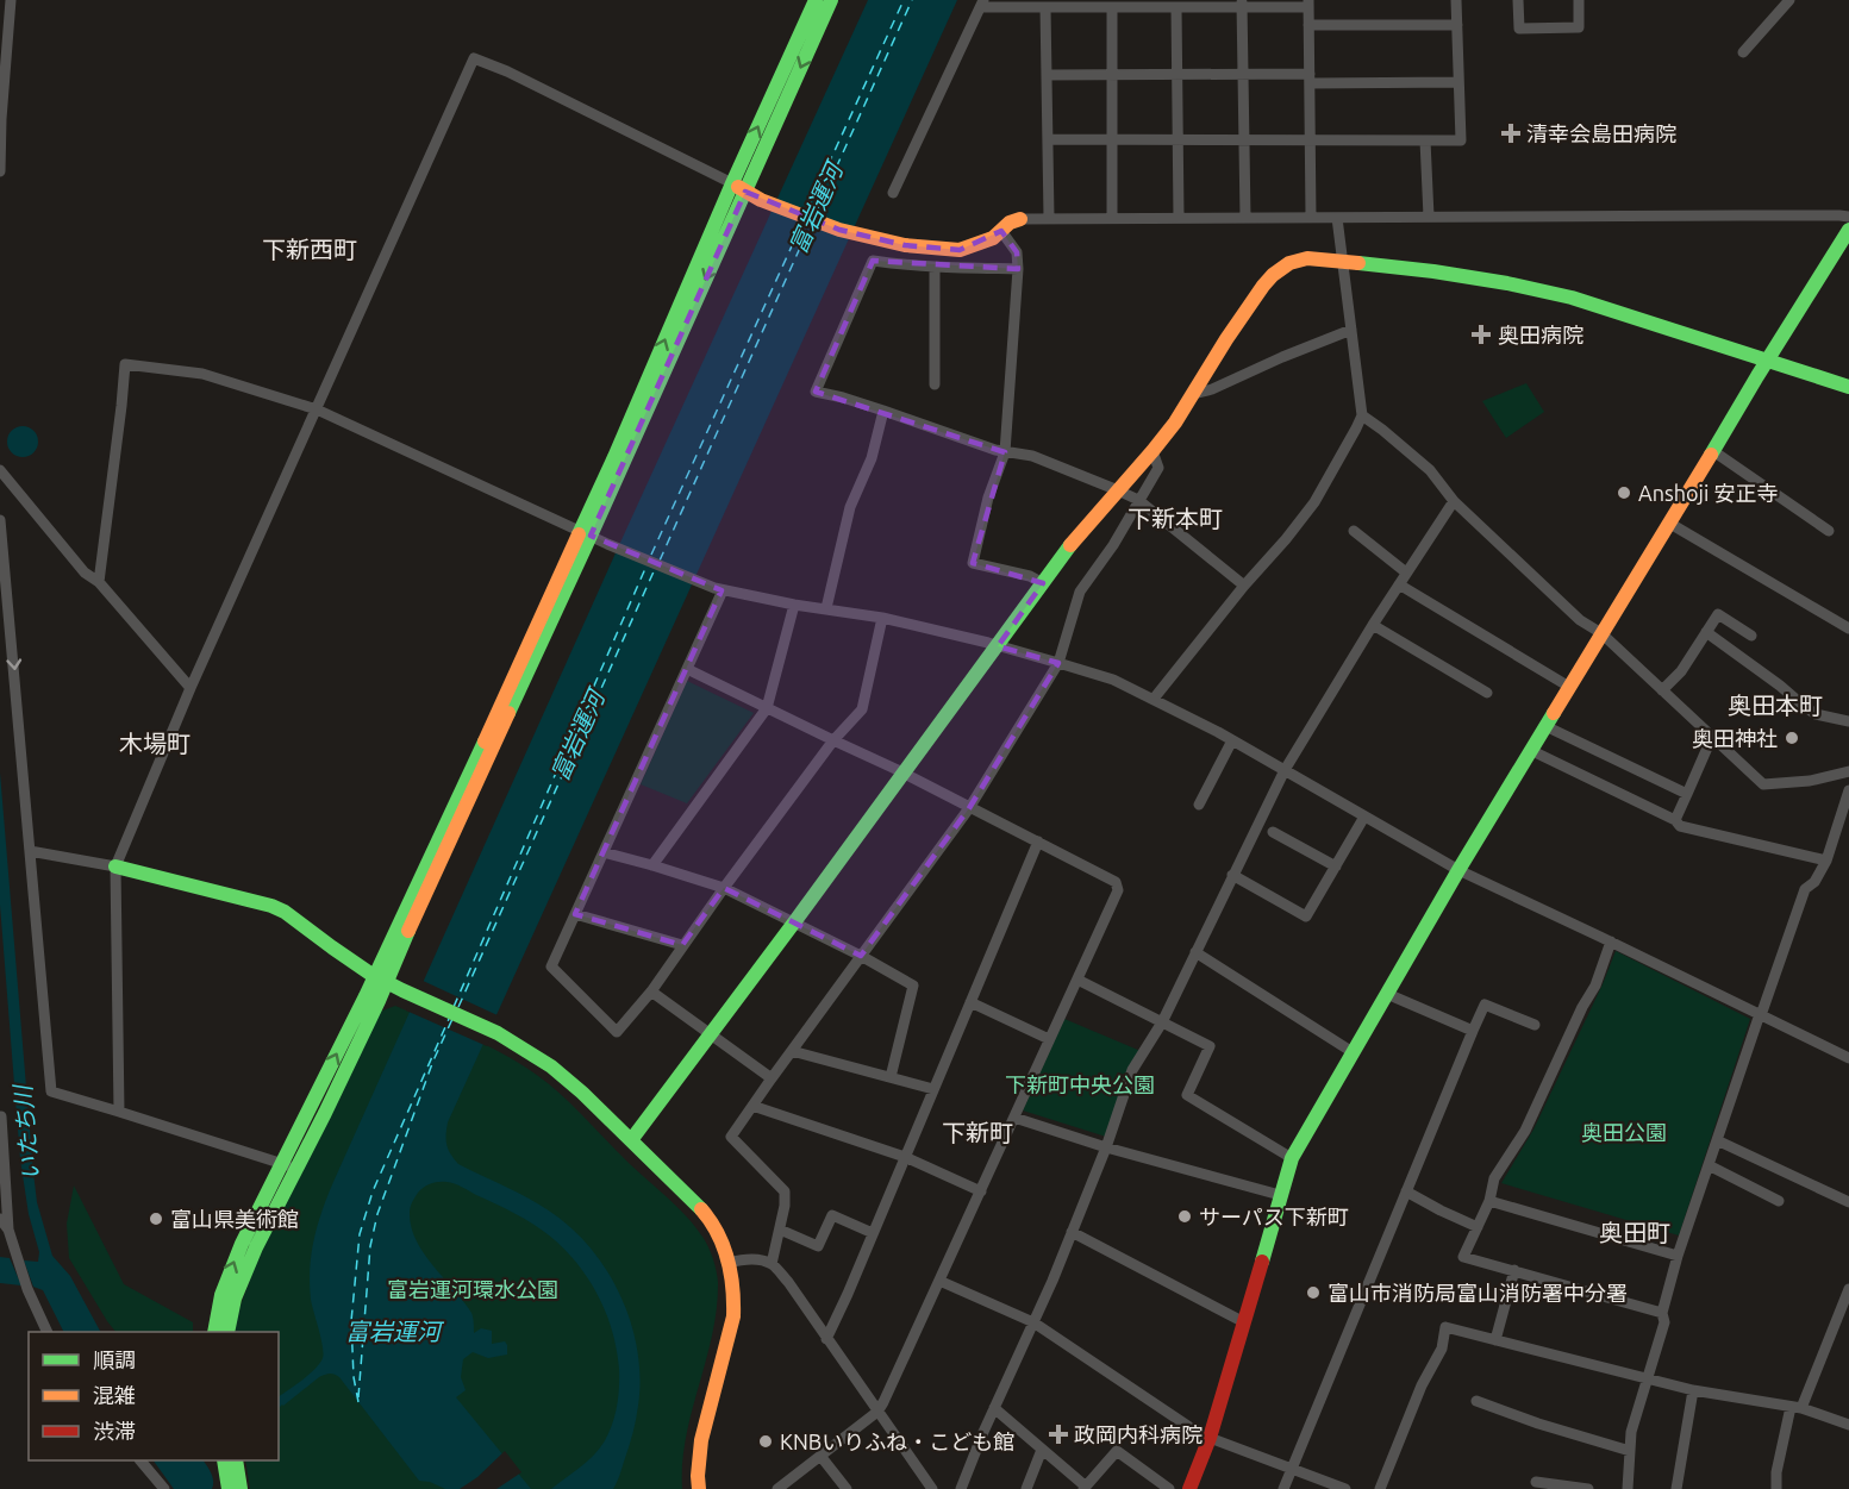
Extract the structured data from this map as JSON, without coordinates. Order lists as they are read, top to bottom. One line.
{"districts":["下新西町","下新本町","奥田本町","木場町","下新町","奥田町"],"water":["富岩運河","いたち川"],"parks":["下新町中央公園","奥田公園","富岩運河環水公園"],"places":{"health":["清幸会島田病院","奥田病院","政岡内科病院"],"other":["Anshoji 安正寺","奥田神社","サーパス下新町","富山県美術館","富山市消防局富山消防署中分署","KNBいりふね・こども館"]},"legend":["順調","混雑","渋滞"]}
